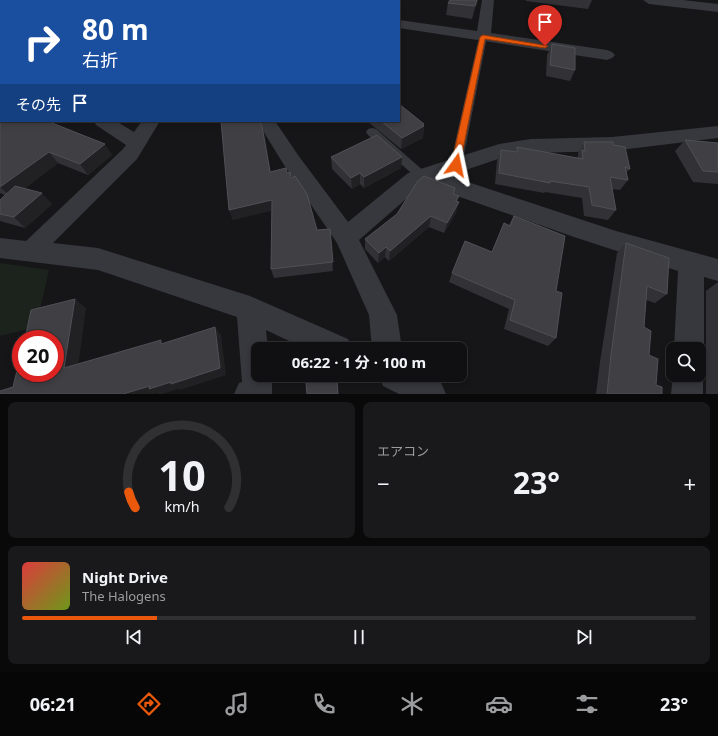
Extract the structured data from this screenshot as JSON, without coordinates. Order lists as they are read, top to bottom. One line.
{"page":{"turn":["80 m","右折"],"then":"その先","limit":"20","trip":"06:22 · 1 分 · 100 m","tile":"エアコン","heat":["−","23°","+"],"song":["Night Drive","The Halogens"],"tabs":["06:21","23°"],"gauge":["10","km/h"]}}
